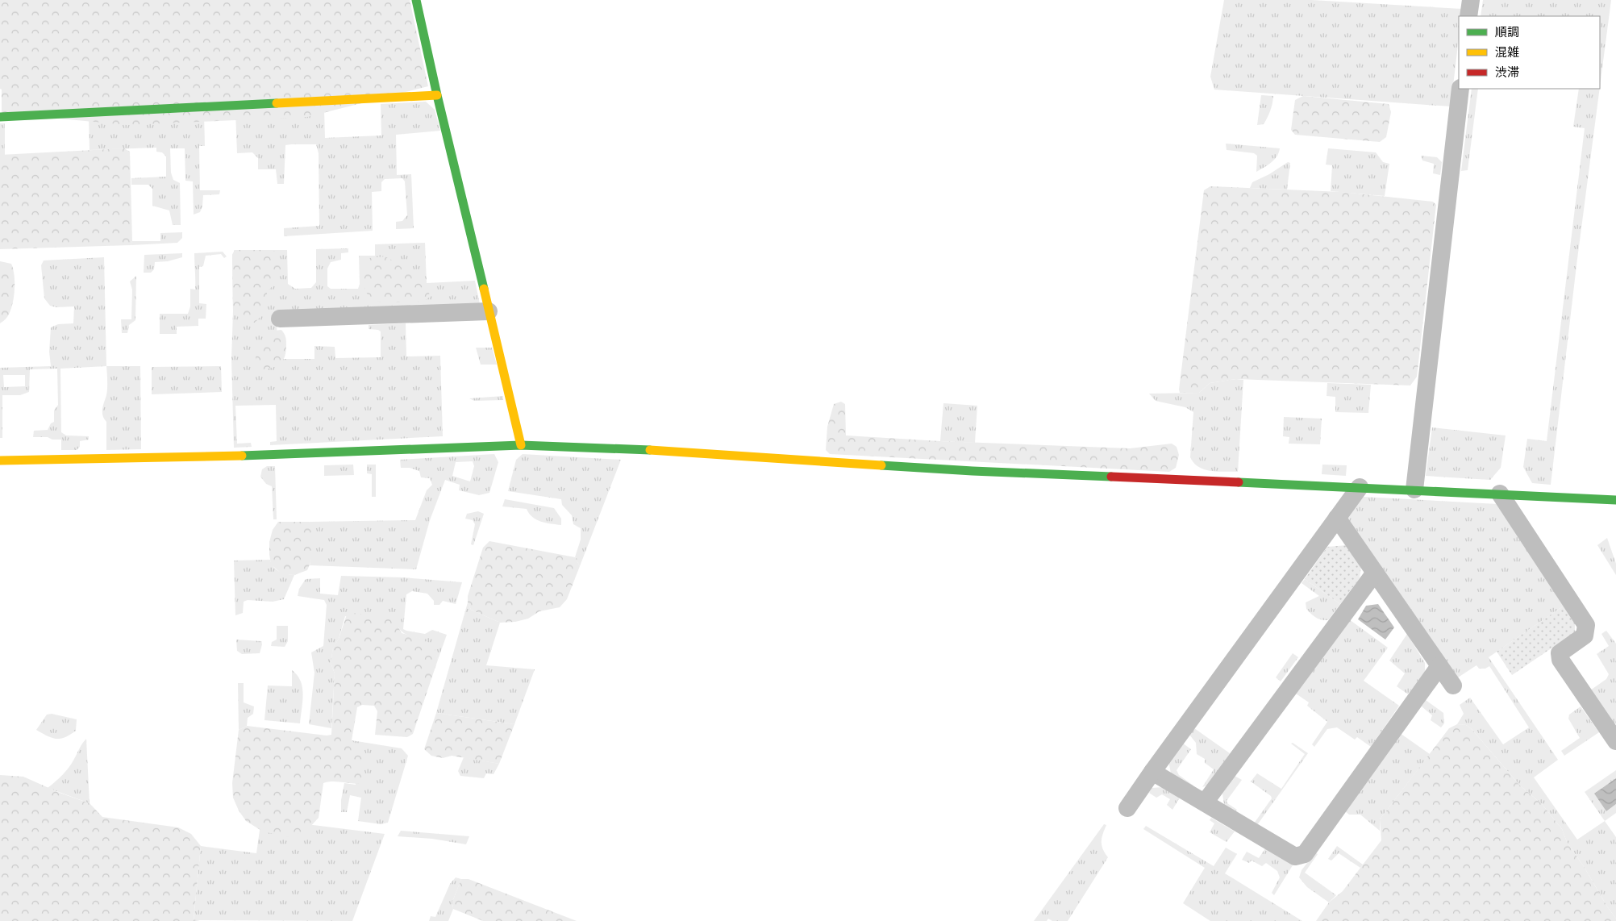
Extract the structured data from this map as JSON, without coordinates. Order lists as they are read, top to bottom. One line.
{"legend":["順調","混雑","渋滞"]}
